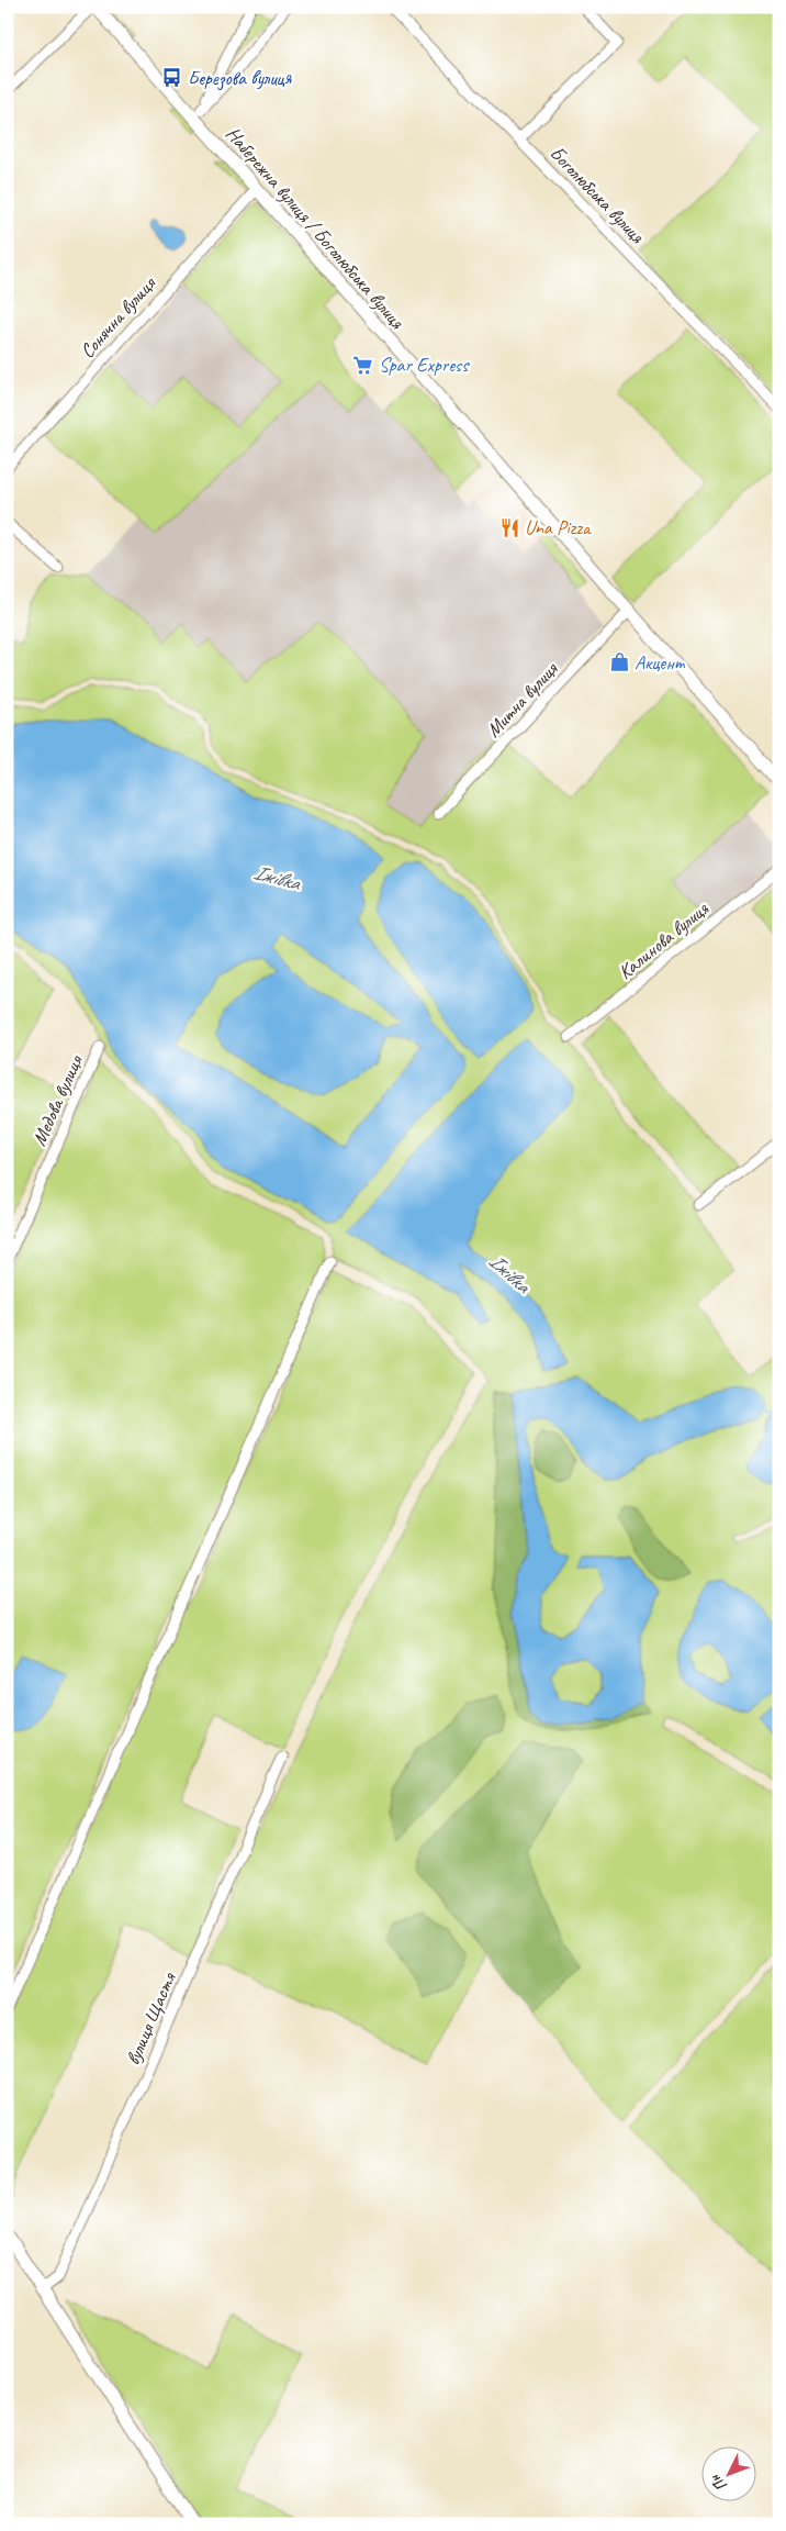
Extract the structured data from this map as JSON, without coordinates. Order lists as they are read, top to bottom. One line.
{"streets":{"street":["Боголюбська вулиця","Набережна вулиця / Боголюбська вулиця","Сонячна вулиця","Митна вулиця","Калинова вулиця","Медова вулиця","вулиця Щастя"]},"crossings":[["Набережна вулиця / Боголюбська вулиця","Сонячна вулиця"],["Набережна вулиця / Боголюбська вулиця","Митна вулиця"]],"water":["Іжівка"],"places":{"bus stop":["Березова вулиця"],"supermarket":["Spar Express"],"restaurant":["Una Pizza"],"shop":["Акцент"]},"north":"bottom left"}
